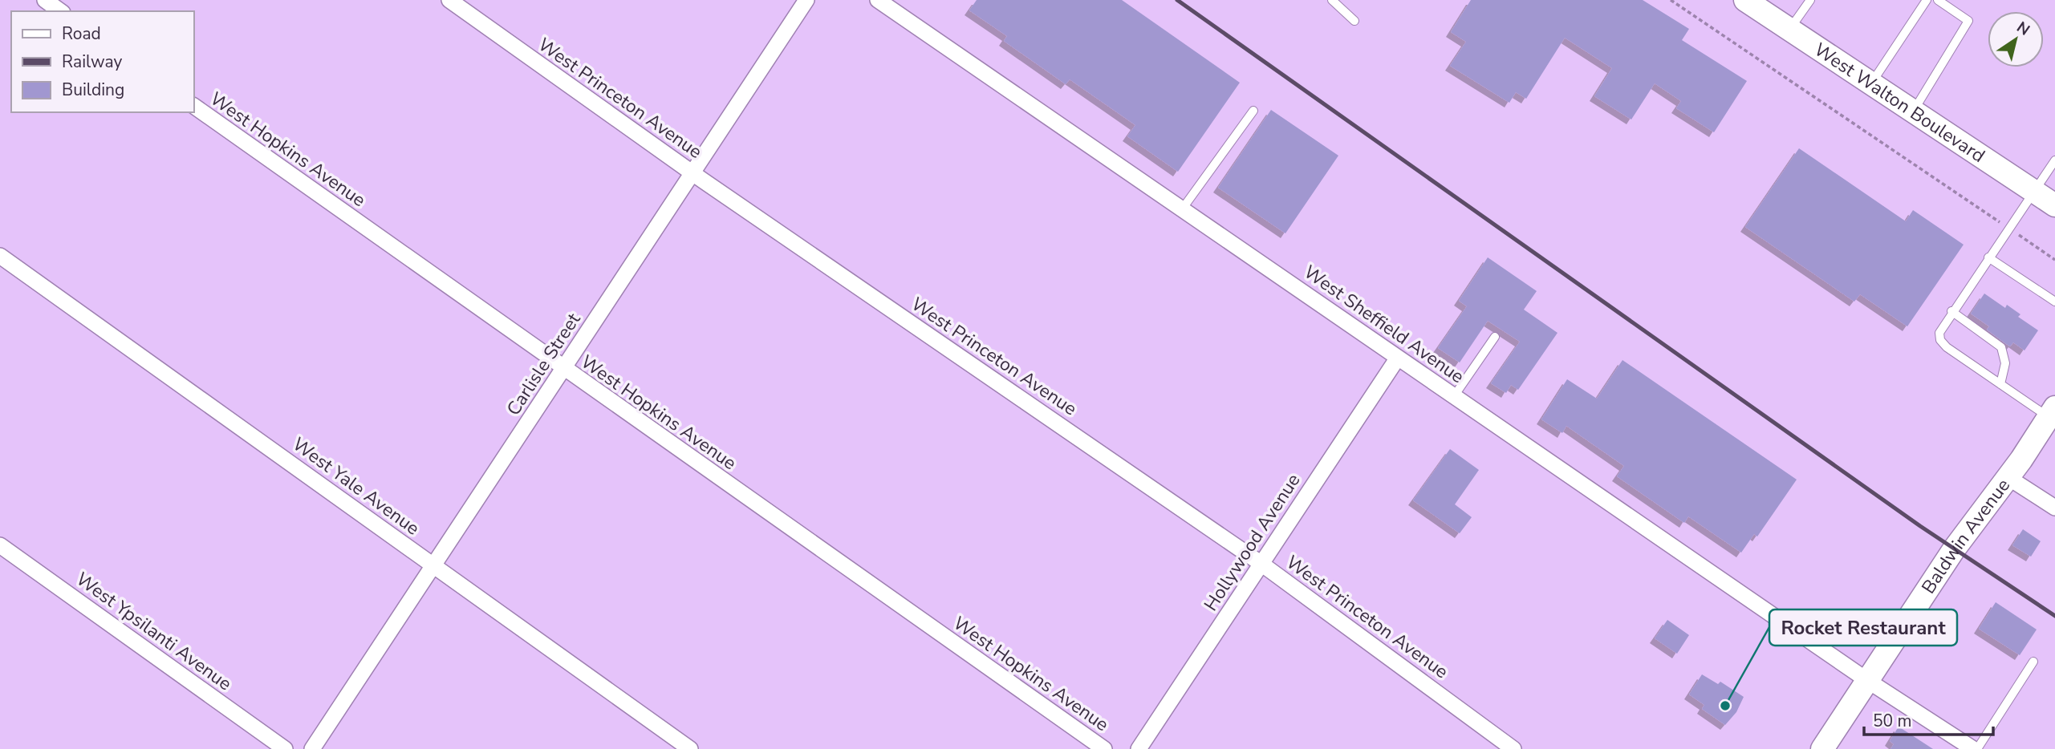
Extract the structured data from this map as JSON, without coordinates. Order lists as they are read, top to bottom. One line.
{"streets":{"main road":["West Walton Boulevard","Baldwin Avenue"],"street":["West Princeton Avenue","West Hopkins Avenue","West Sheffield Avenue","Carlisle Street","West Yale Avenue","Hollywood Avenue","West Ypsilanti Avenue"]},"crossings":[["West Princeton Avenue","Carlisle Street"],["West Princeton Avenue","Hollywood Avenue"],["West Hopkins Avenue","Carlisle Street"],["West Sheffield Avenue","Baldwin Avenue"],["West Sheffield Avenue","Hollywood Avenue"],["Carlisle Street","West Yale Avenue"]],"places":["Rocket Restaurant"],"legend":["Road","Railway","Building"],"scale_bar":"50 m","north":"top right"}
